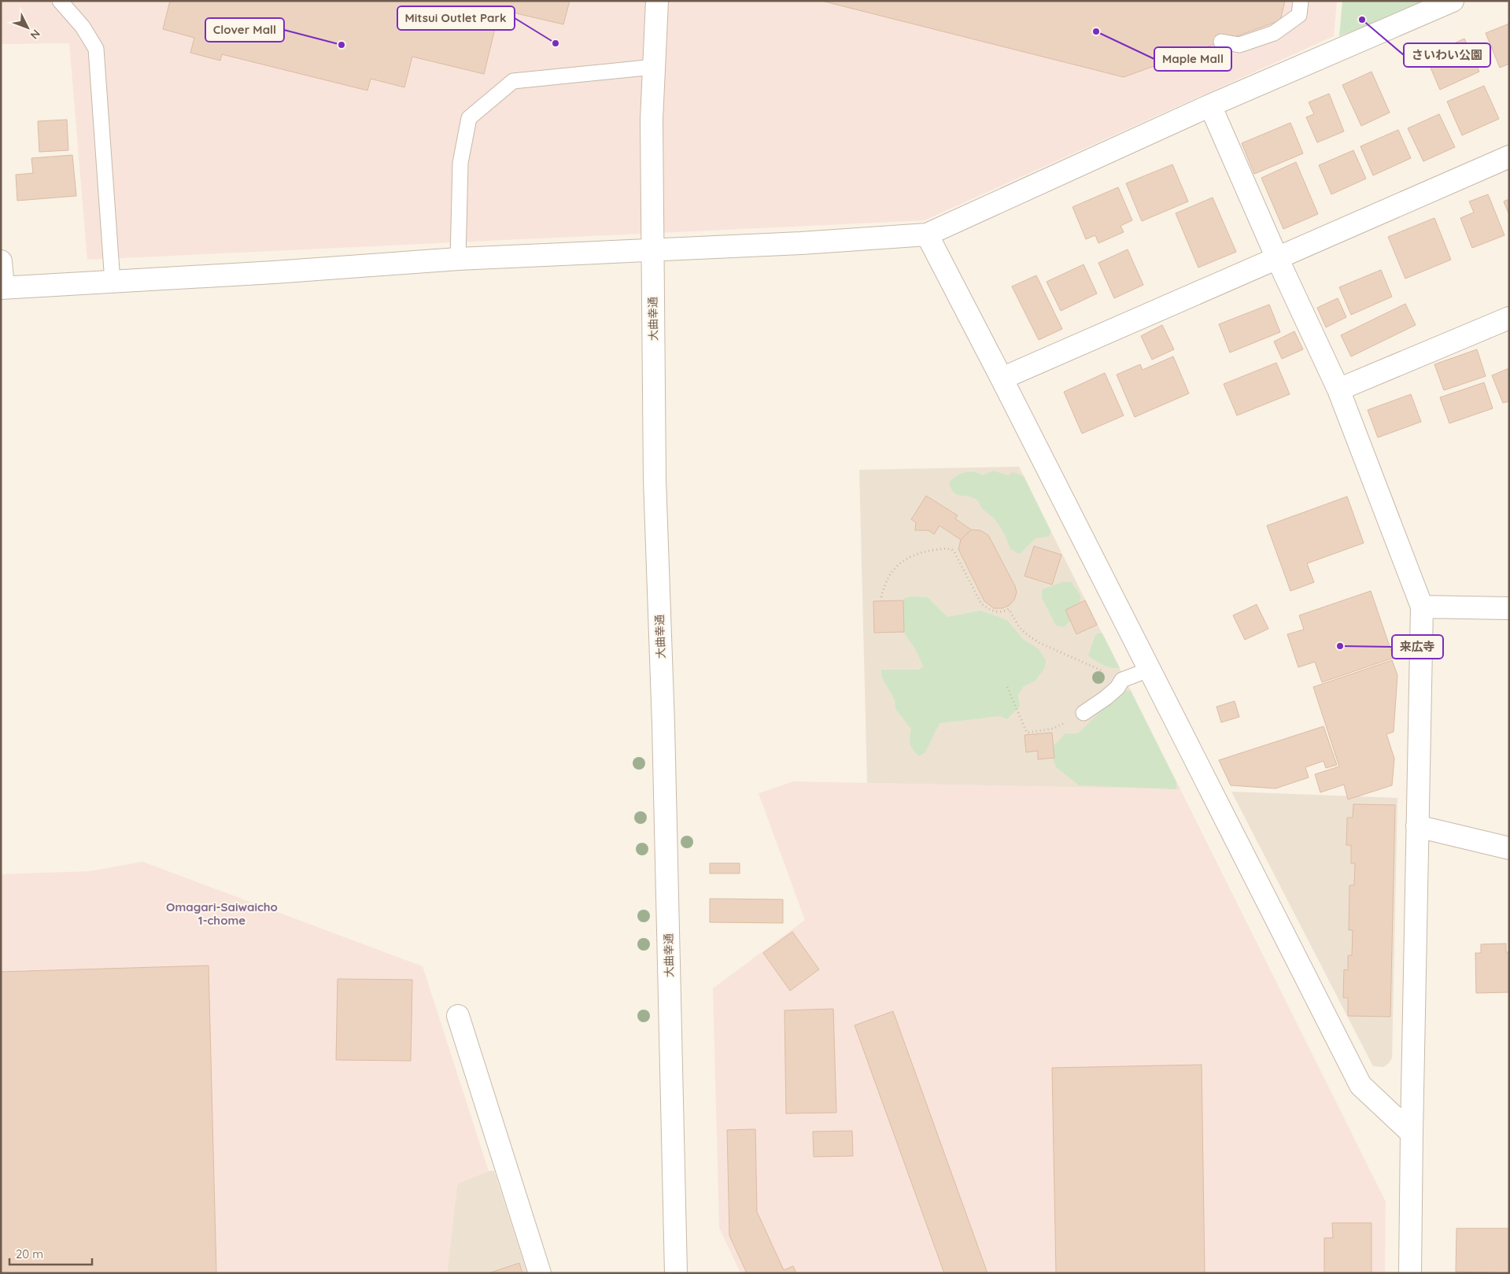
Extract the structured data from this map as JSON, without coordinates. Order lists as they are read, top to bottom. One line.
{"streets":{"street":["大曲幸通"]},"districts":["Omagari-Saiwaicho 1-chome"],"places":["さいわい公園","Maple Mall","Mitsui Outlet Park","Clover Mall","来広寺"],"scale_bar":"20 m","north":"bottom right"}
